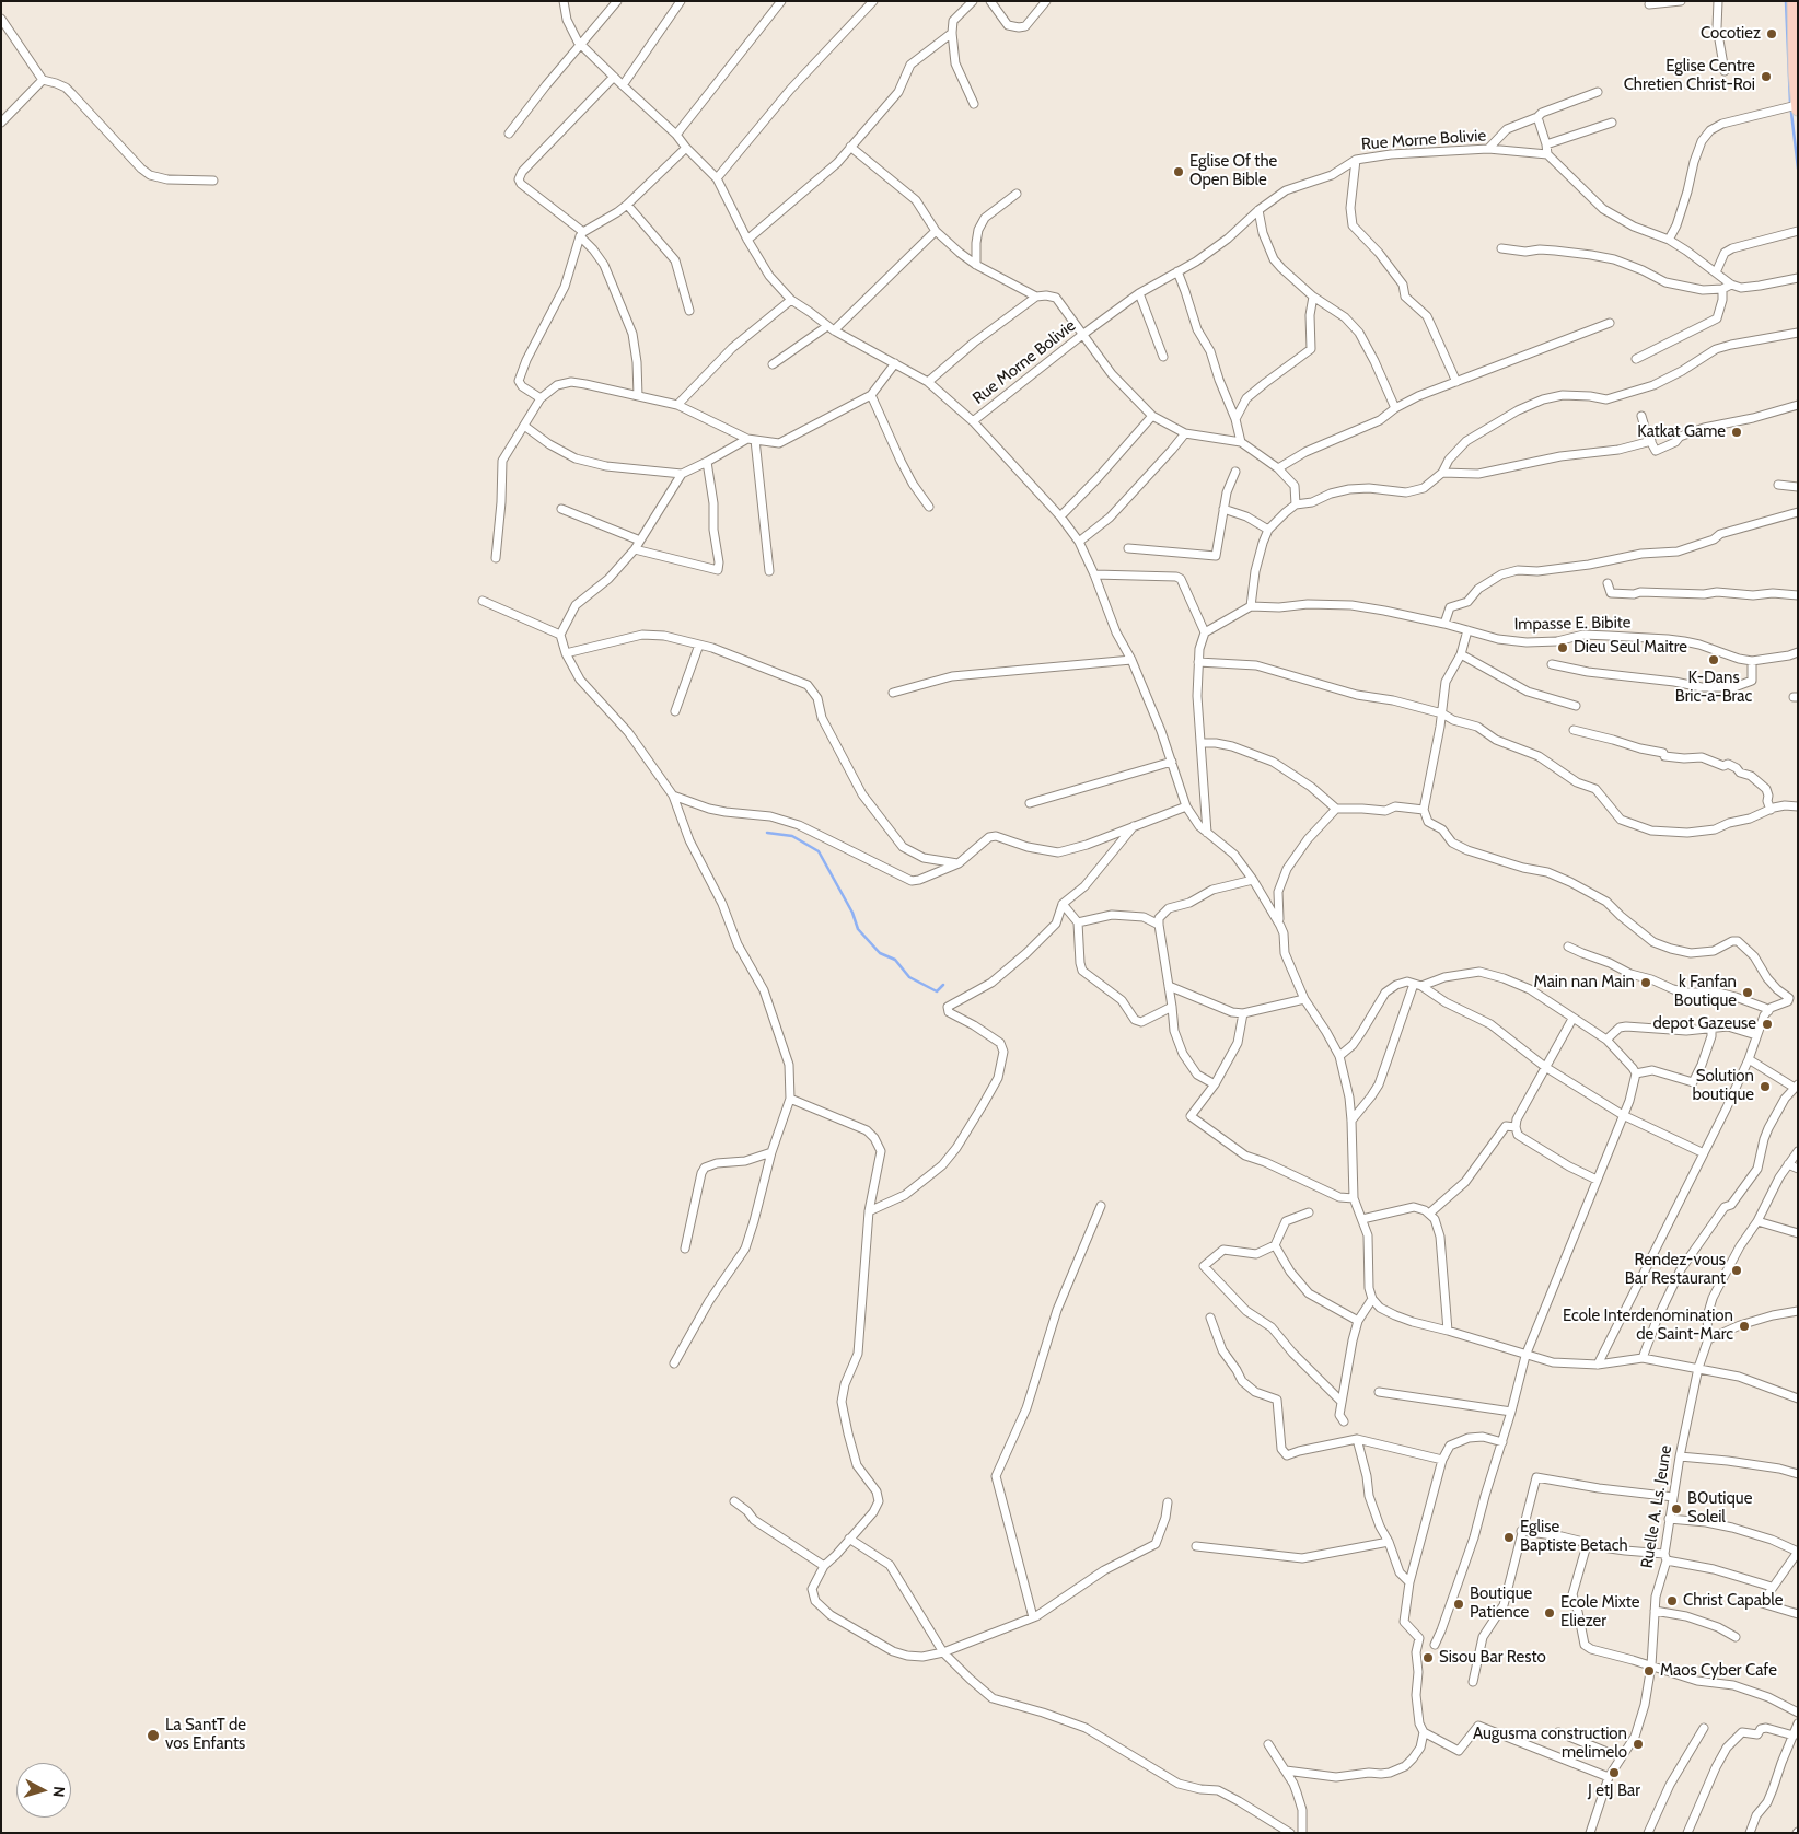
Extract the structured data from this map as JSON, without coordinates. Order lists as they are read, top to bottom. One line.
{"streets":{"street":["Rue Morne Bolivie","Impasse E. Bibite","Ruelle A. Ls. Jeune"]},"places":["Cocotiez","Eglise Centre Chretien Christ-Roi","Eglise Of the Open Bible","Katkat Game","Dieu Seul Maitre","K-Dans Bric-a-Brac","Main nan Main","k Fanfan Boutique","depot Gazeuse","Solution boutique","Rendez-vous Bar Restaurant","Ecole Interdenomination de Saint-Marc","B0utique Soleil","Eglise Baptiste Betach","Christ Capable","Boutique Patience","Ecole Mixte Eliezer","Sisou Bar Resto","Maos Cyber Cafe","La SantT de vos Enfants","Augusma construction melimelo","J etJ Bar"],"north":"right"}
